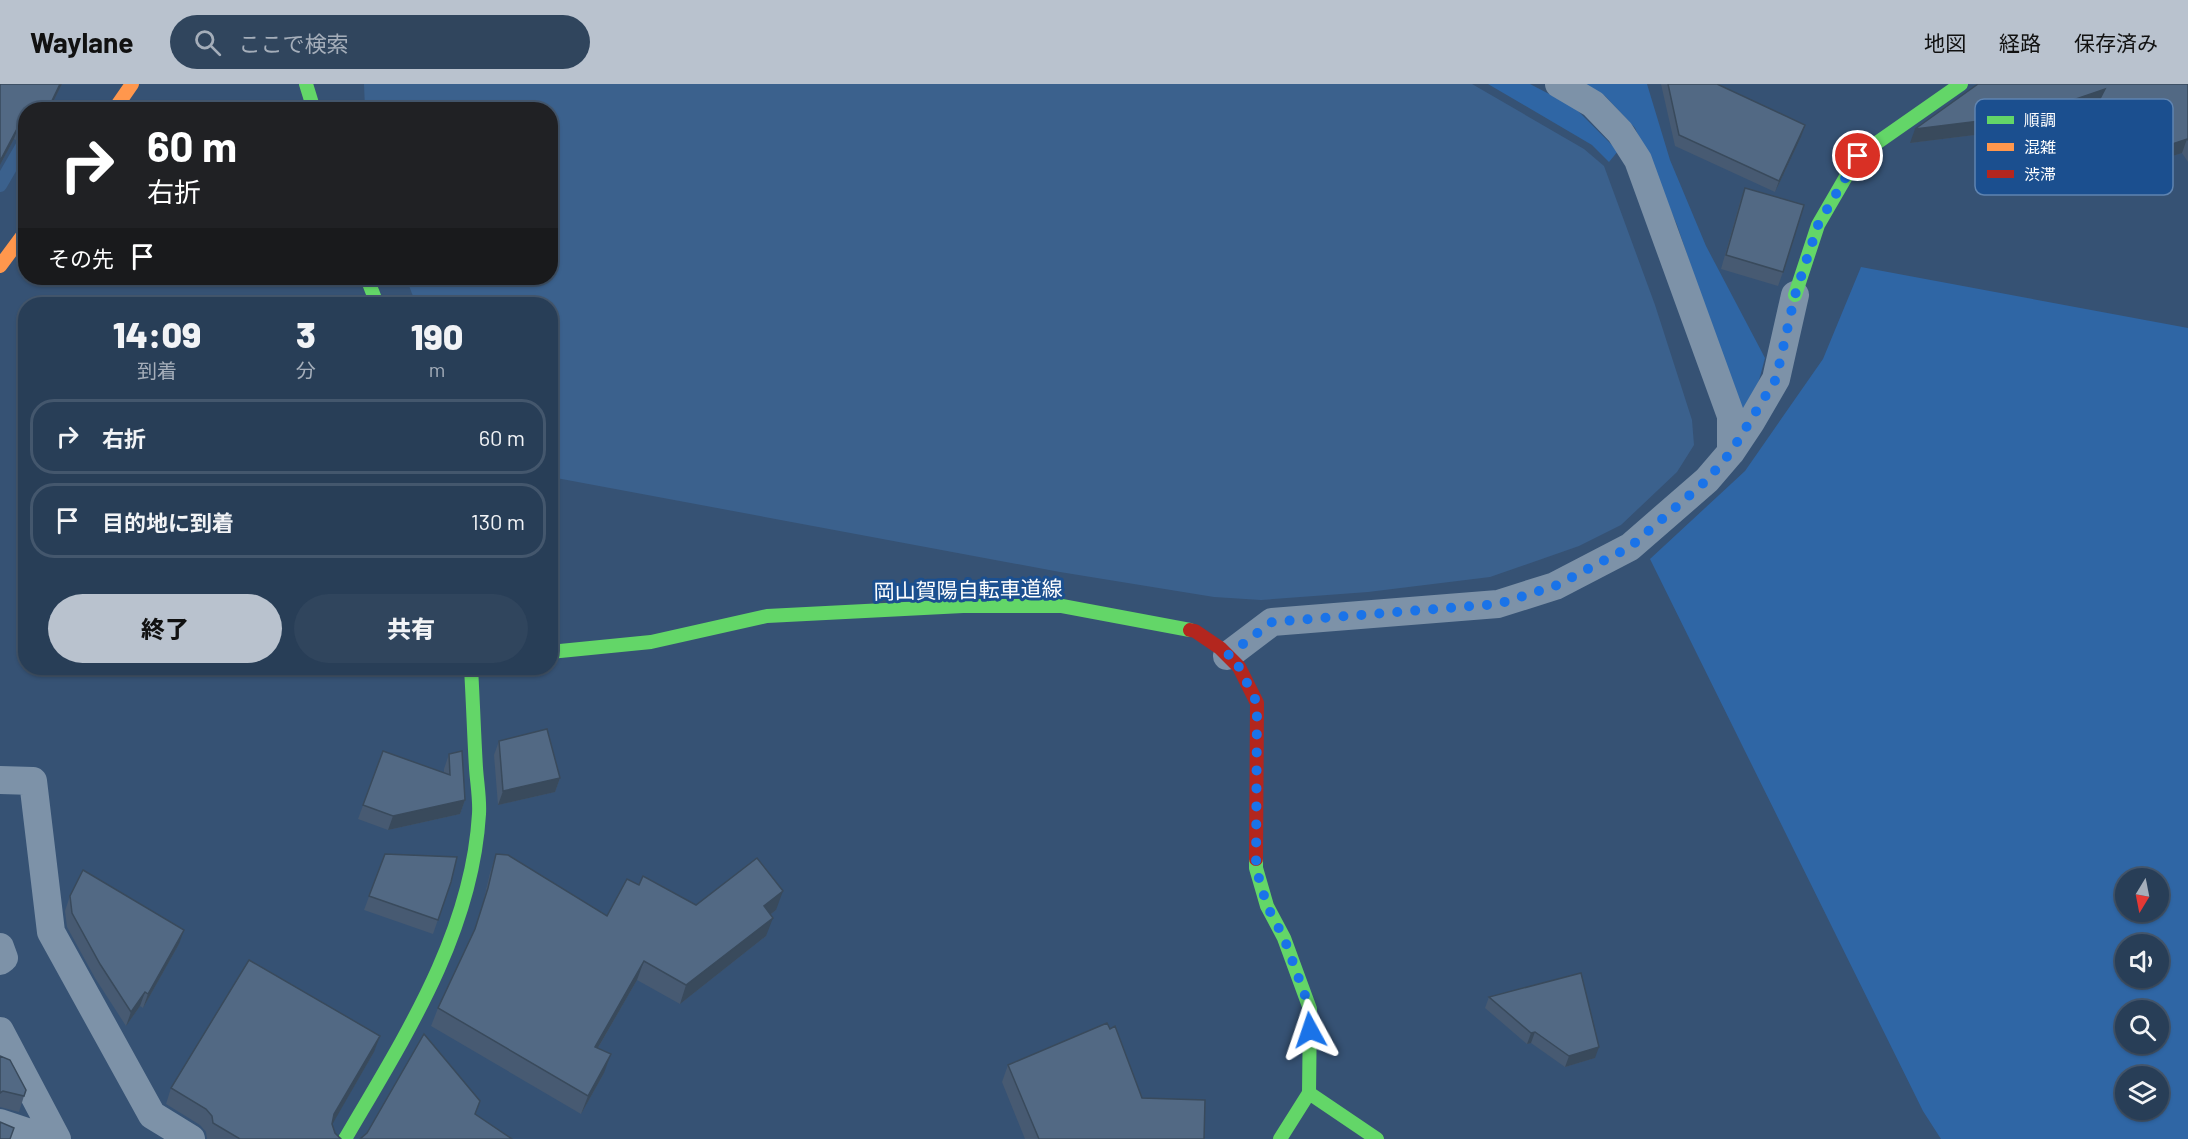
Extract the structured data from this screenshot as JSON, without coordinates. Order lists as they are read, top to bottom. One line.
{"streets":{"main road":["岡山賀陽自転車道線"]},"legend":["順調","混雑","渋滞"],"north":"bottom","page":{"header":"Waylane","search":"ここで検索","nav":["地図","経路","保存済み"],"turn":["60 m","右折"],"then":"その先","eta":["14:09","到着","3","分","190","m"],"list":[{"name":"右折","value":"60 m"},{"name":"目的地に到着","value":"130 m"}],"buttons":["終了","共有"]}}
